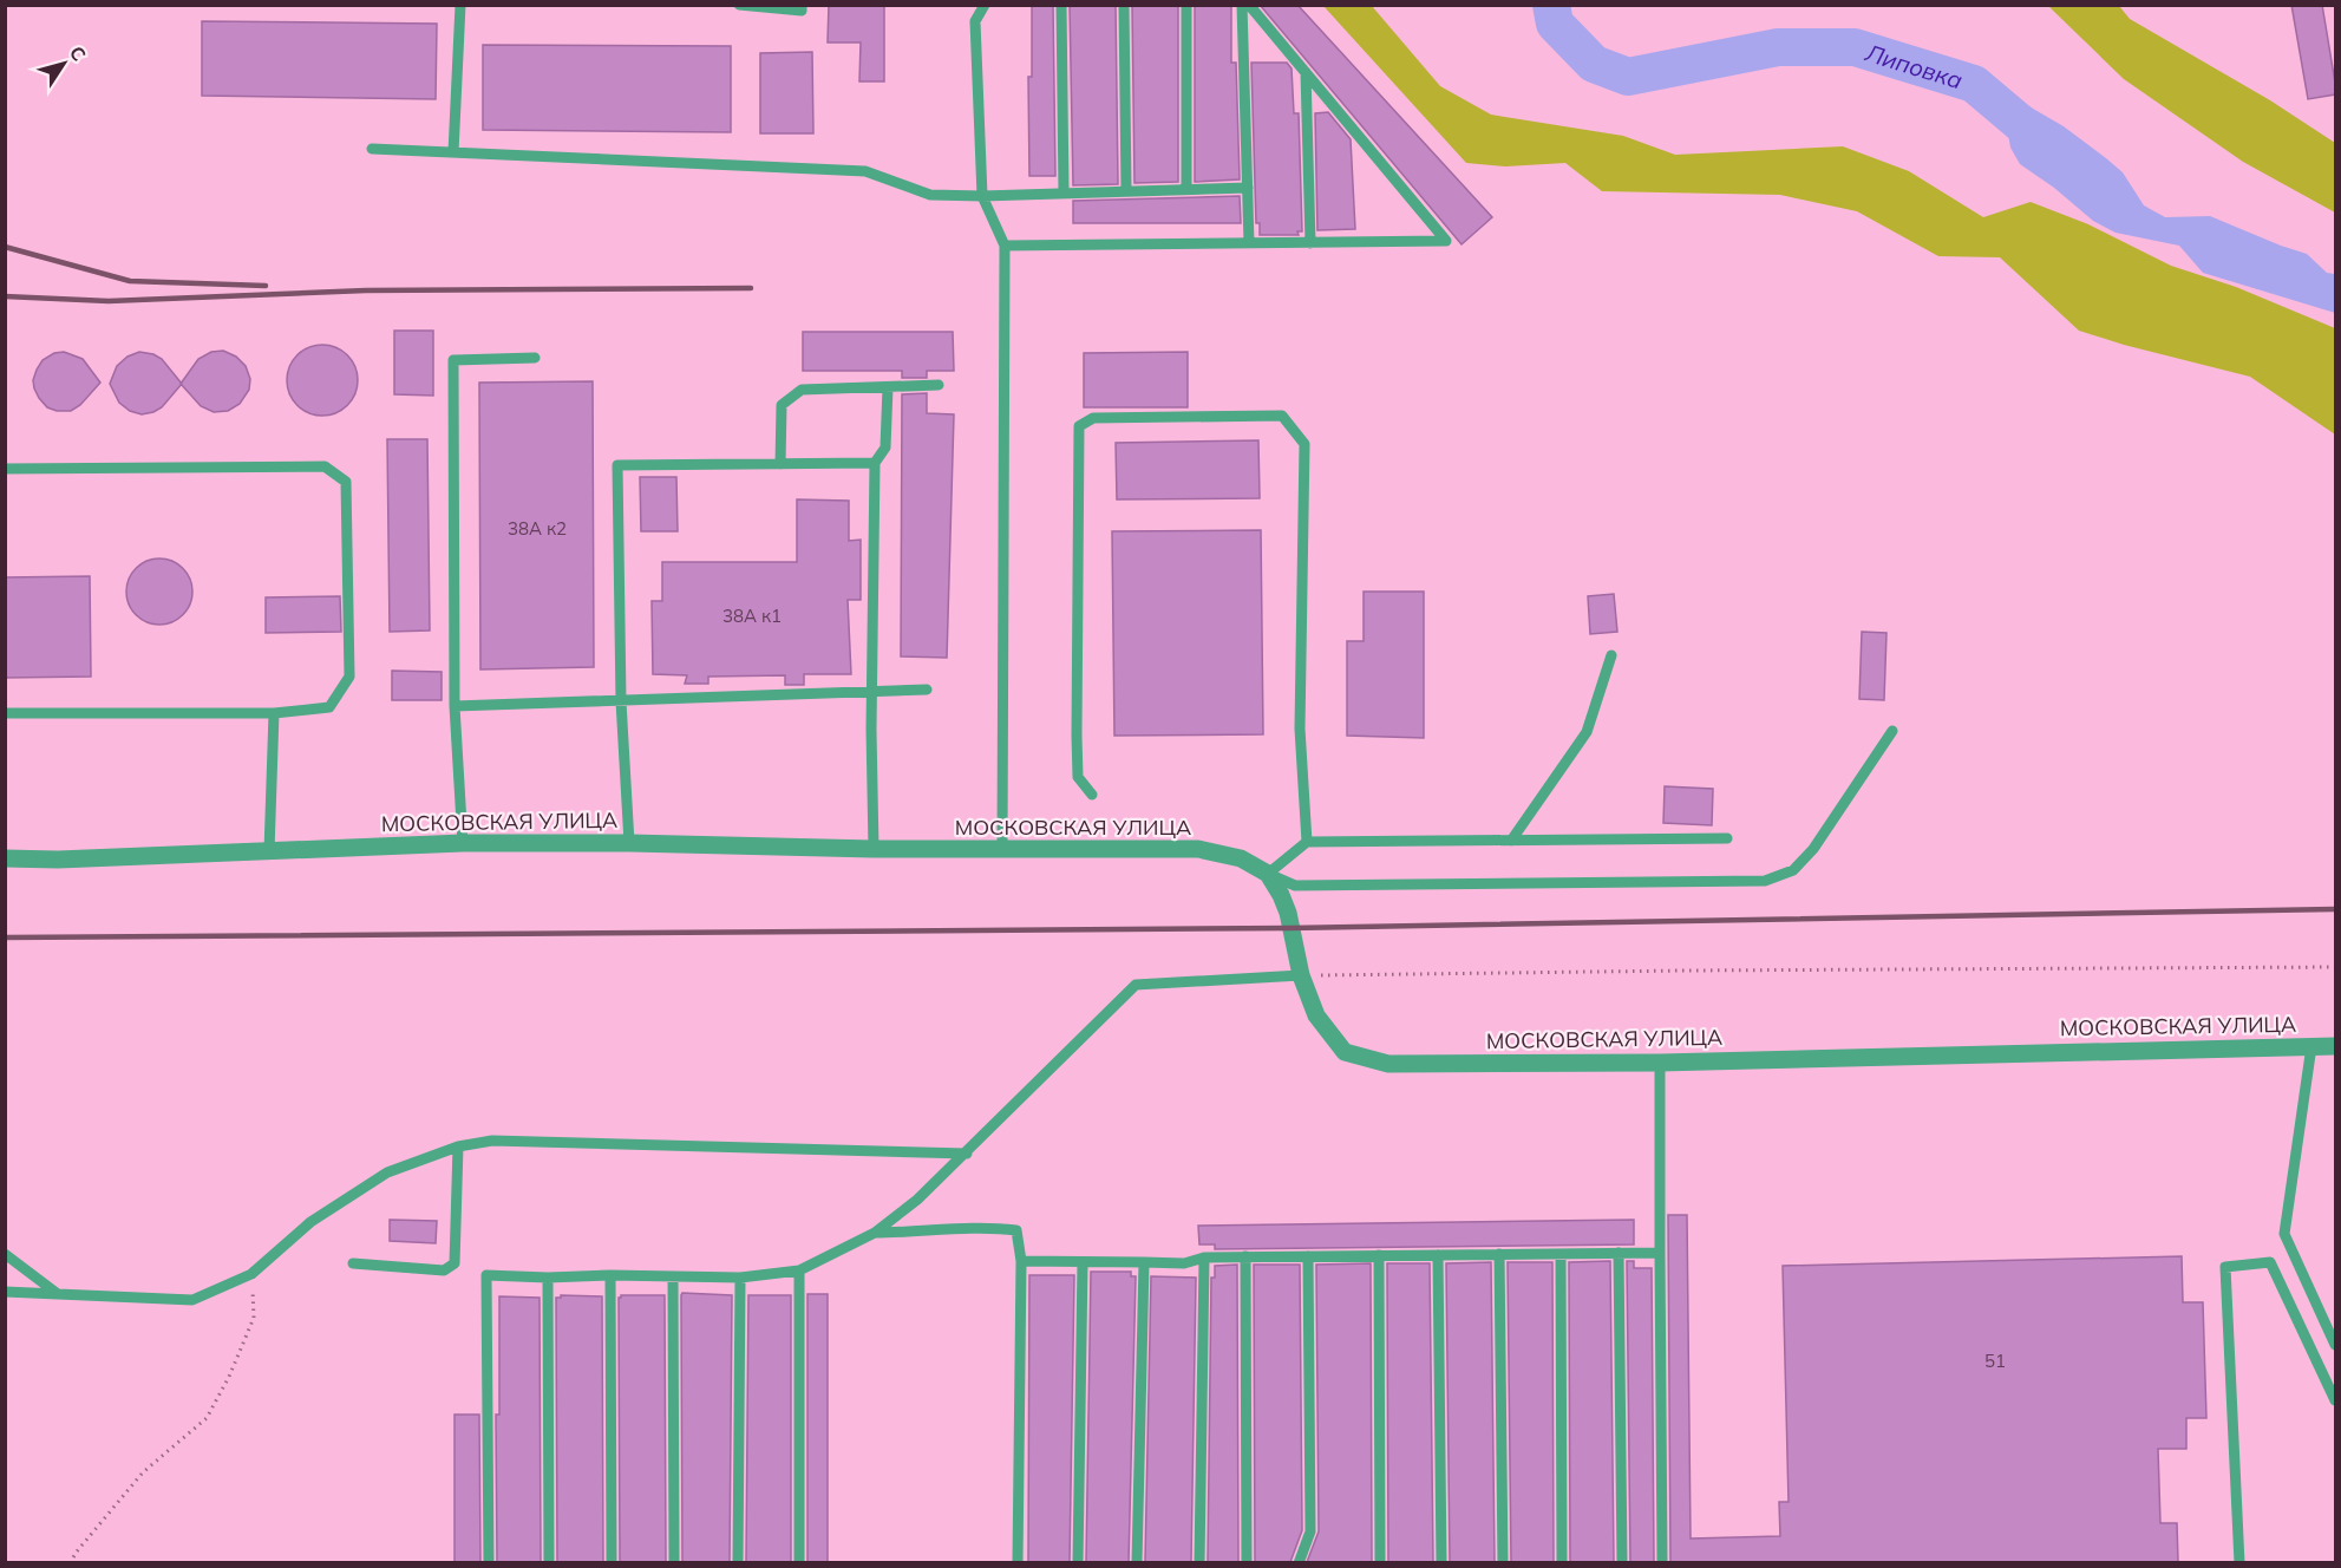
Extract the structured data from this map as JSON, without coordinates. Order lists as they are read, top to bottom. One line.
{"streets":{"street":["МОСКОВСКАЯ УЛИЦА"]},"water":["Липовка"],"house_numbers":["38А к2","38А к1","51"],"north":"top right"}
